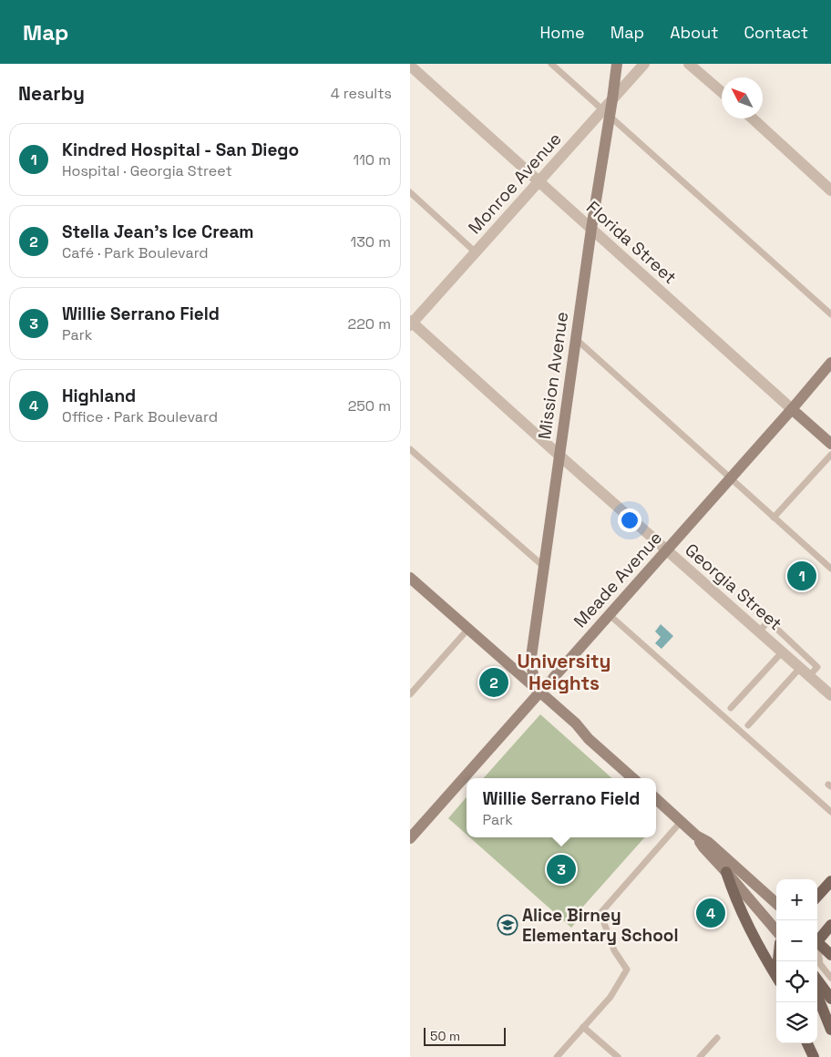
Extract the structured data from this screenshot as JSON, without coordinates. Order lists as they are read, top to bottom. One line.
{"streets":{"main road":["Florida Street","Mission Avenue","Meade Avenue"],"street":["Monroe Avenue","Georgia Street"]},"crossings":[["Monroe Avenue","Florida Street"],["Monroe Avenue","Mission Avenue"],["Monroe Avenue","Georgia Street"],["Florida Street","Mission Avenue"],["Florida Street","Meade Avenue"],["Mission Avenue","Meade Avenue"],["Mission Avenue","Georgia Street"],["Meade Avenue","Georgia Street"]],"districts":["University Heights"],"places":{"school or university":["Alice Birney Elementary School"]},"scale_bar":"50 m","north":"top left","page":{"header":"Map","nav":["Home","Map","About","Contact"],"heading":["Nearby","4 results"],"list":[{"mark":"1","name":"Kindred Hospital - San Diego","note":"Hospital · Georgia Street","value":"110 m"},{"mark":"2","name":"Stella Jean’s Ice Cream","note":"Café · Park Boulevard","value":"130 m"},{"mark":"3","name":"Willie Serrano Field","note":"Park","value":"220 m"},{"mark":"4","name":"Highland","note":"Office · Park Boulevard","value":"250 m"}],"pins":["1","2","3","4"],"popup":["Willie Serrano Field","Park"],"map_buttons":["+","−"],"scale":"50 m"}}
